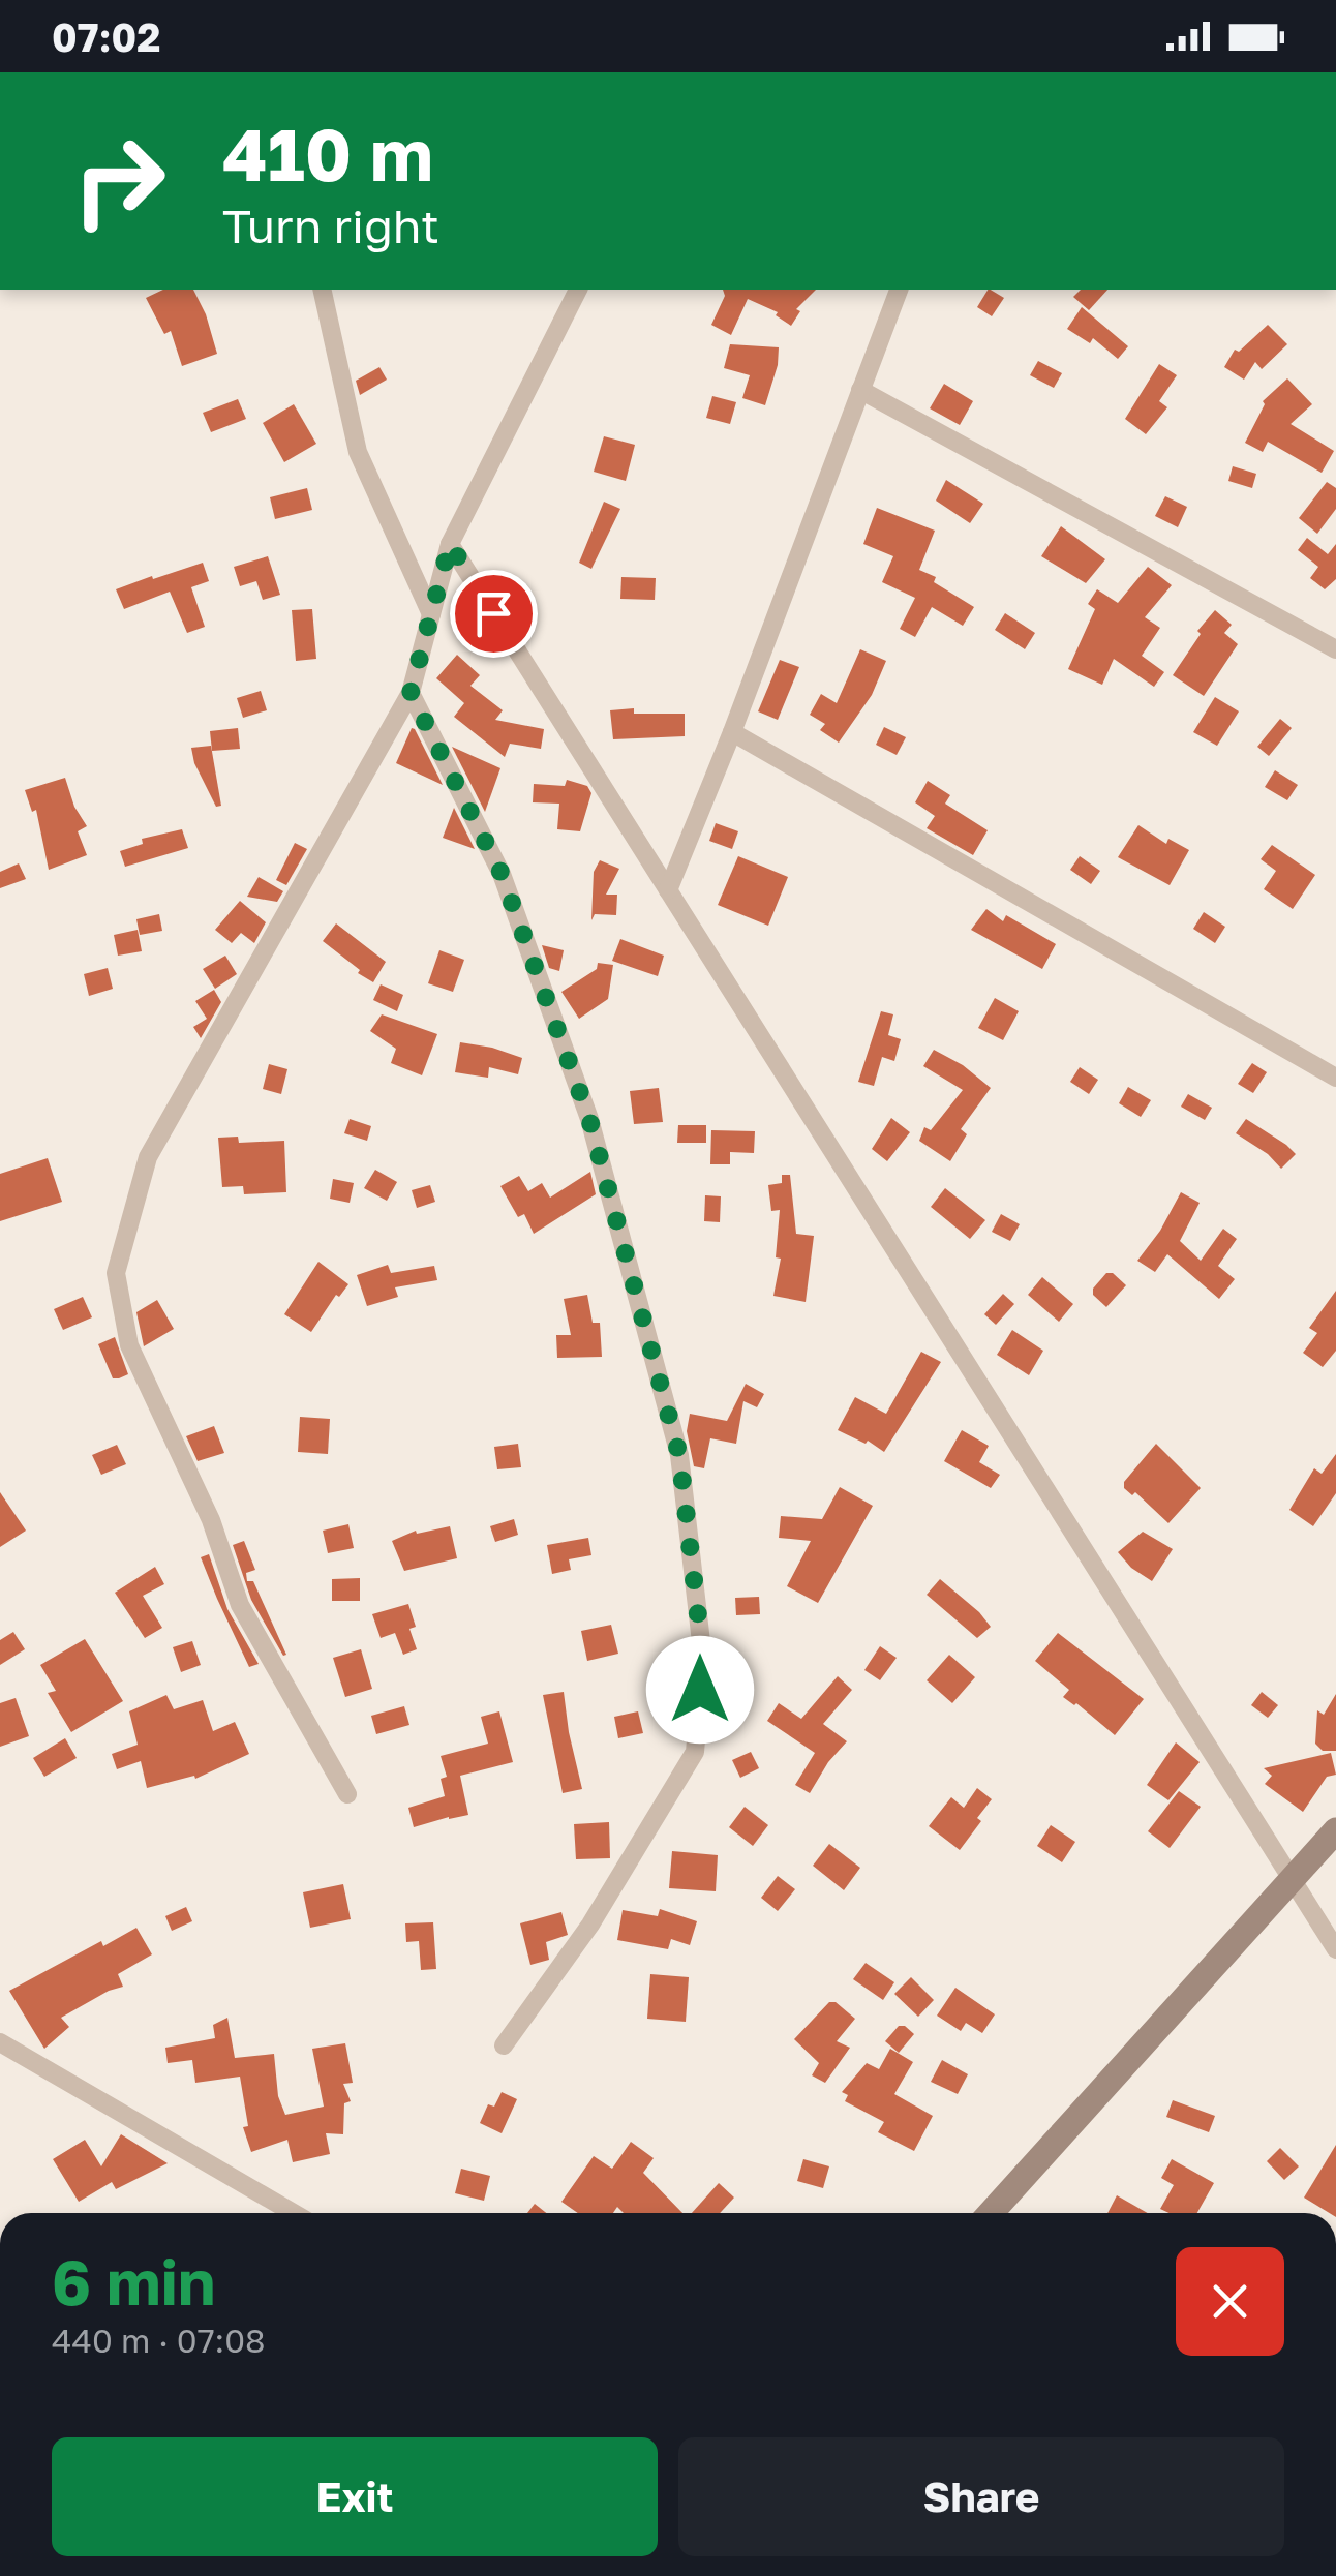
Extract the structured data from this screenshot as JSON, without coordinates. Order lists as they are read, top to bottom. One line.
{"page":{"status":"07:02","turn":["410 m","Turn right"],"heading":["6 min","440 m · 07:08"],"buttons":["Exit","Share"]}}
